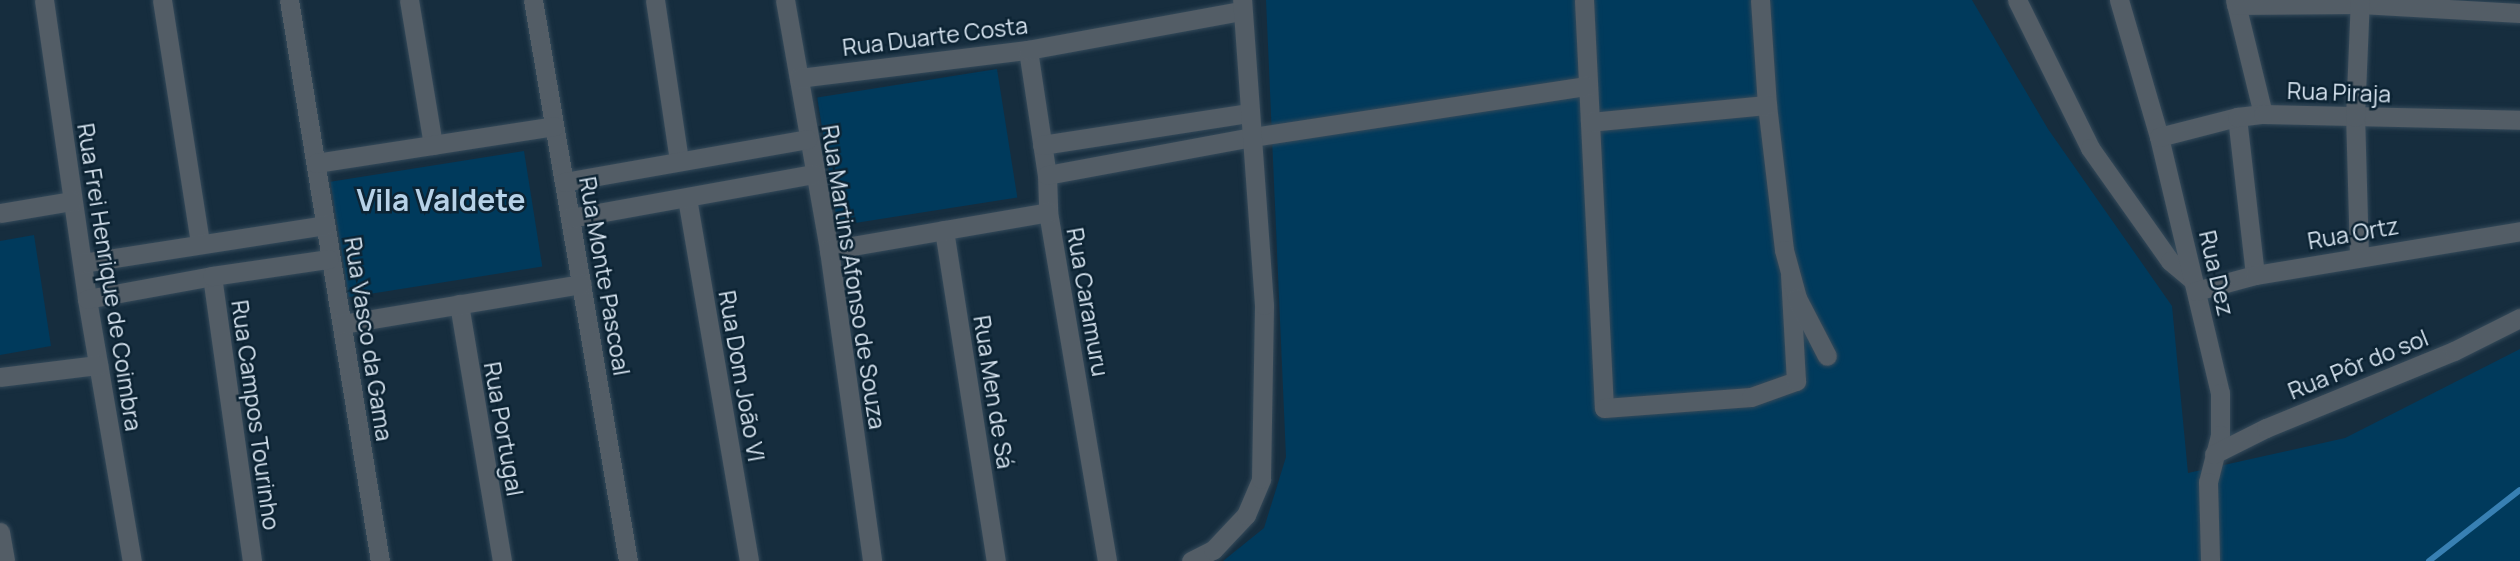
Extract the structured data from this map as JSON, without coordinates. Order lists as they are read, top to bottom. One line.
{"streets":{"street":["Rua Duarte Costa","Rua Piraja","Rua Ortz","Rua Dez","Rua Monte Pascoal","Rua Frei Henrique de Coimbra","Rua Martins Afonso de Souza","Rua Caramuru","Rua Vasco da Gama","Rua Pôr do sol","Rua Dom João VI","Rua Men de Sá","Rua Campos Tourinho","Rua Portugal"]},"crossings":[["Rua Duarte Costa","Rua Martins Afonso de Souza"],["Rua Duarte Costa","Rua Caramuru"],["Rua Piraja","Rua Dez"],["Rua Ortz","Rua Dez"],["Rua Dez","Rua Pôr do sol"]],"districts":["Vila Valdete"]}
